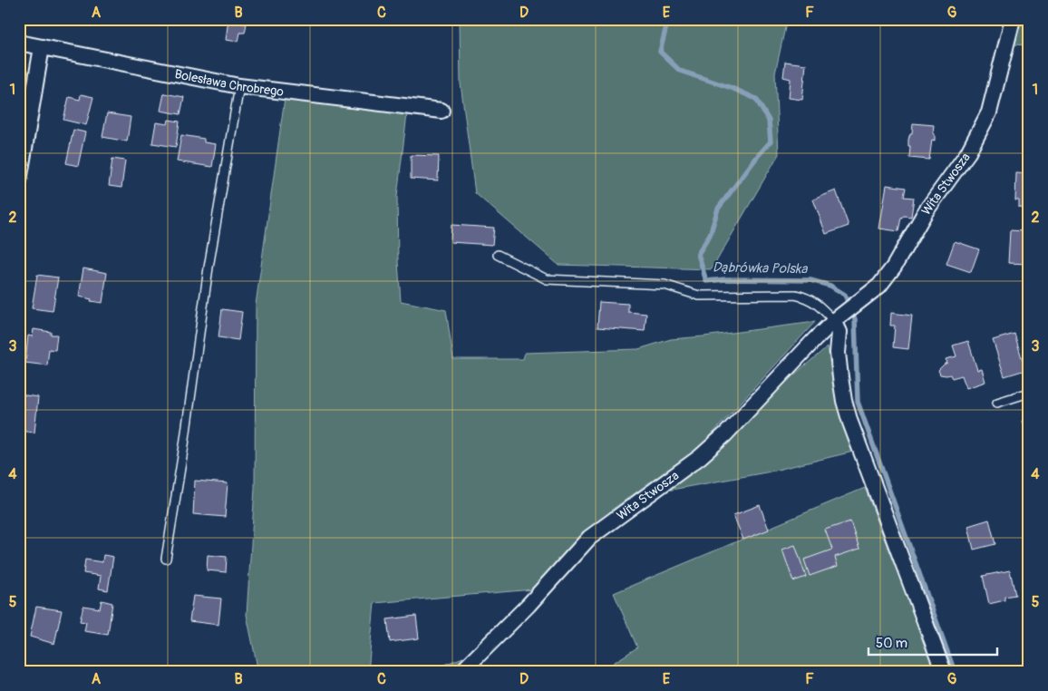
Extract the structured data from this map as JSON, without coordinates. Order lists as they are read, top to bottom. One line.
{"streets":{"street":["Bolesława Chrobrego","Wita Stwosza"]},"water":["Dąbrówka Polska"],"scale_bar":"50 m","grid":{"columns":["A","B","C","D","E","F","G"],"rows":["1","2","3","4","5"]}}
